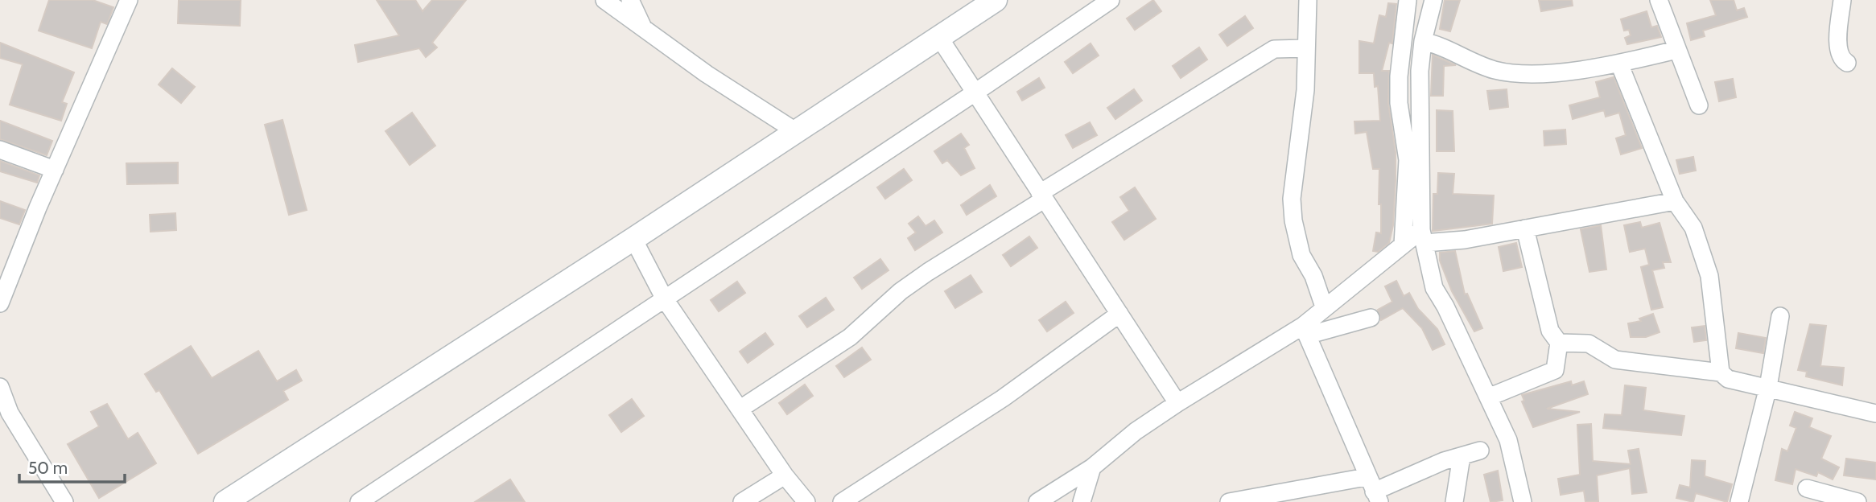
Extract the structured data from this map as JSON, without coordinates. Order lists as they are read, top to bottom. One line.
{"scale_bar":"50 m"}
